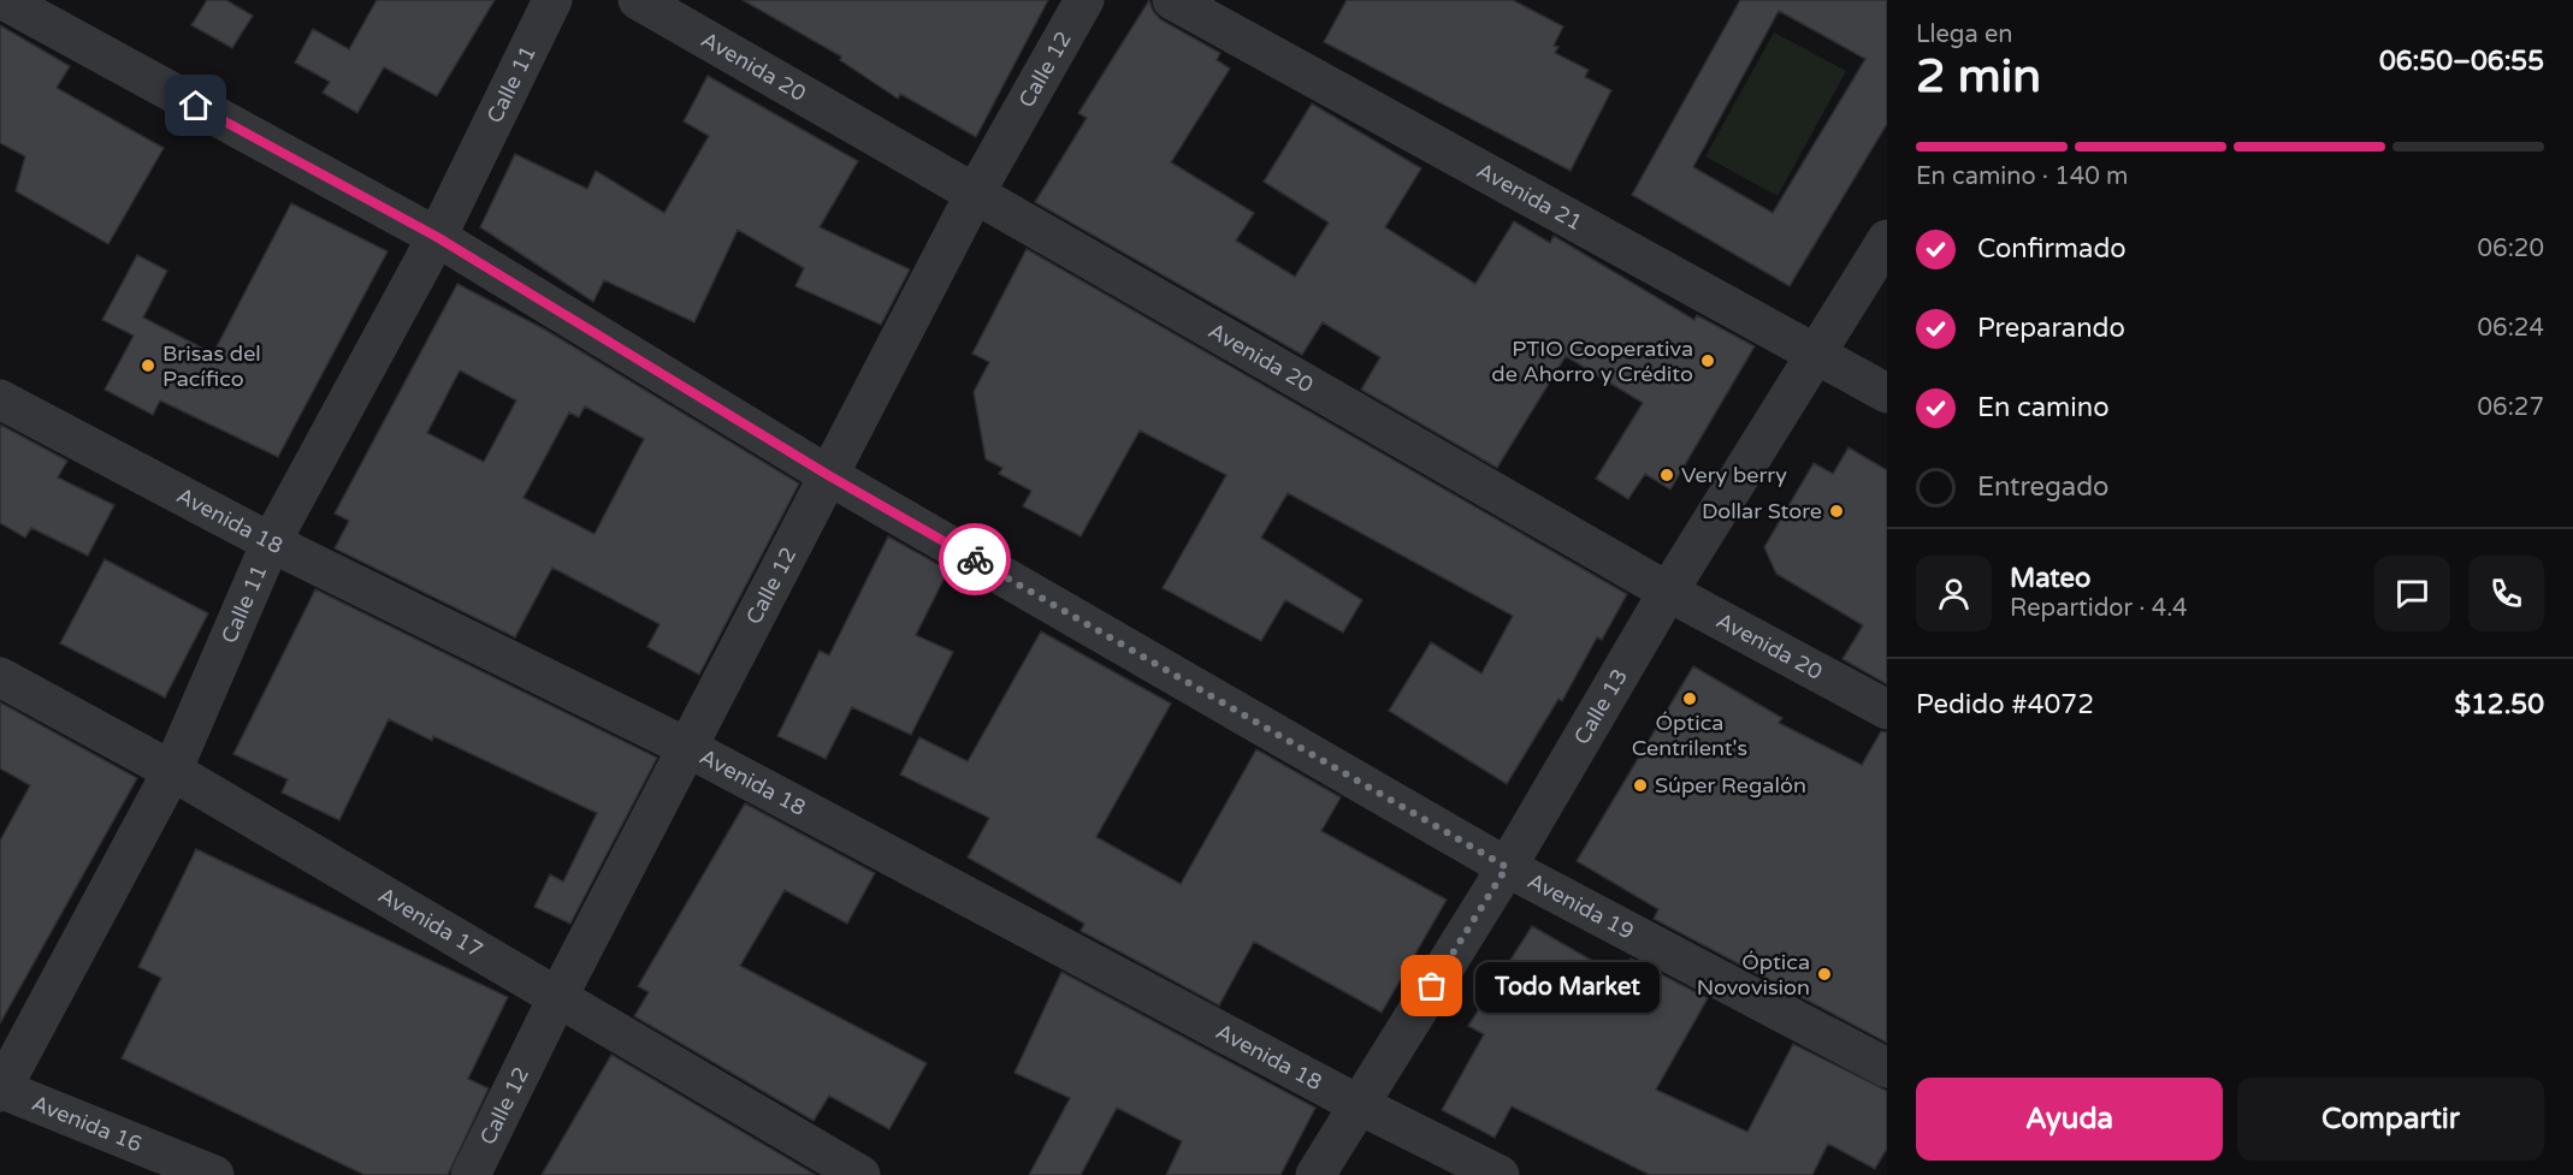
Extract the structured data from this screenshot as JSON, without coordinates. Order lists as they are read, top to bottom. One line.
{"streets":{"street":["Avenida 20","Calle 12","Calle 11","Avenida 21","Avenida 18","Calle 13","Avenida 19","Avenida 17","Avenida 16"]},"crossings":[["Avenida 20","Calle 12"],["Avenida 20","Calle 13"],["Calle 12","Avenida 18"],["Calle 12","Avenida 19"],["Calle 12","Avenida 17"],["Calle 11","Avenida 18"],["Calle 11","Avenida 19"],["Calle 11","Avenida 17"],["Calle 11","Avenida 16"],["Avenida 21","Calle 13"],["Avenida 18","Calle 13"],["Calle 13","Avenida 19"]],"places":["PTIO Cooperativa de Ahorro y Crédito","Brisas del Pacífico","Very berry","Dollar Store","Óptica Centrilent's","Súper Regalón","Óptica Novovision","Todo Market"],"page":{"heading":["2 min","Llega en","06:50–06:55"],"panel":["Mateo","Repartidor · 4.4","Pedido #4072","$12.50"],"bar":"En camino · 140 m","list":[["Confirmado","06:20"],["Preparando","06:24"],["En camino","06:27"],"Entregado"],"bubble":"Todo Market","buttons":["Ayuda","Compartir"]}}
